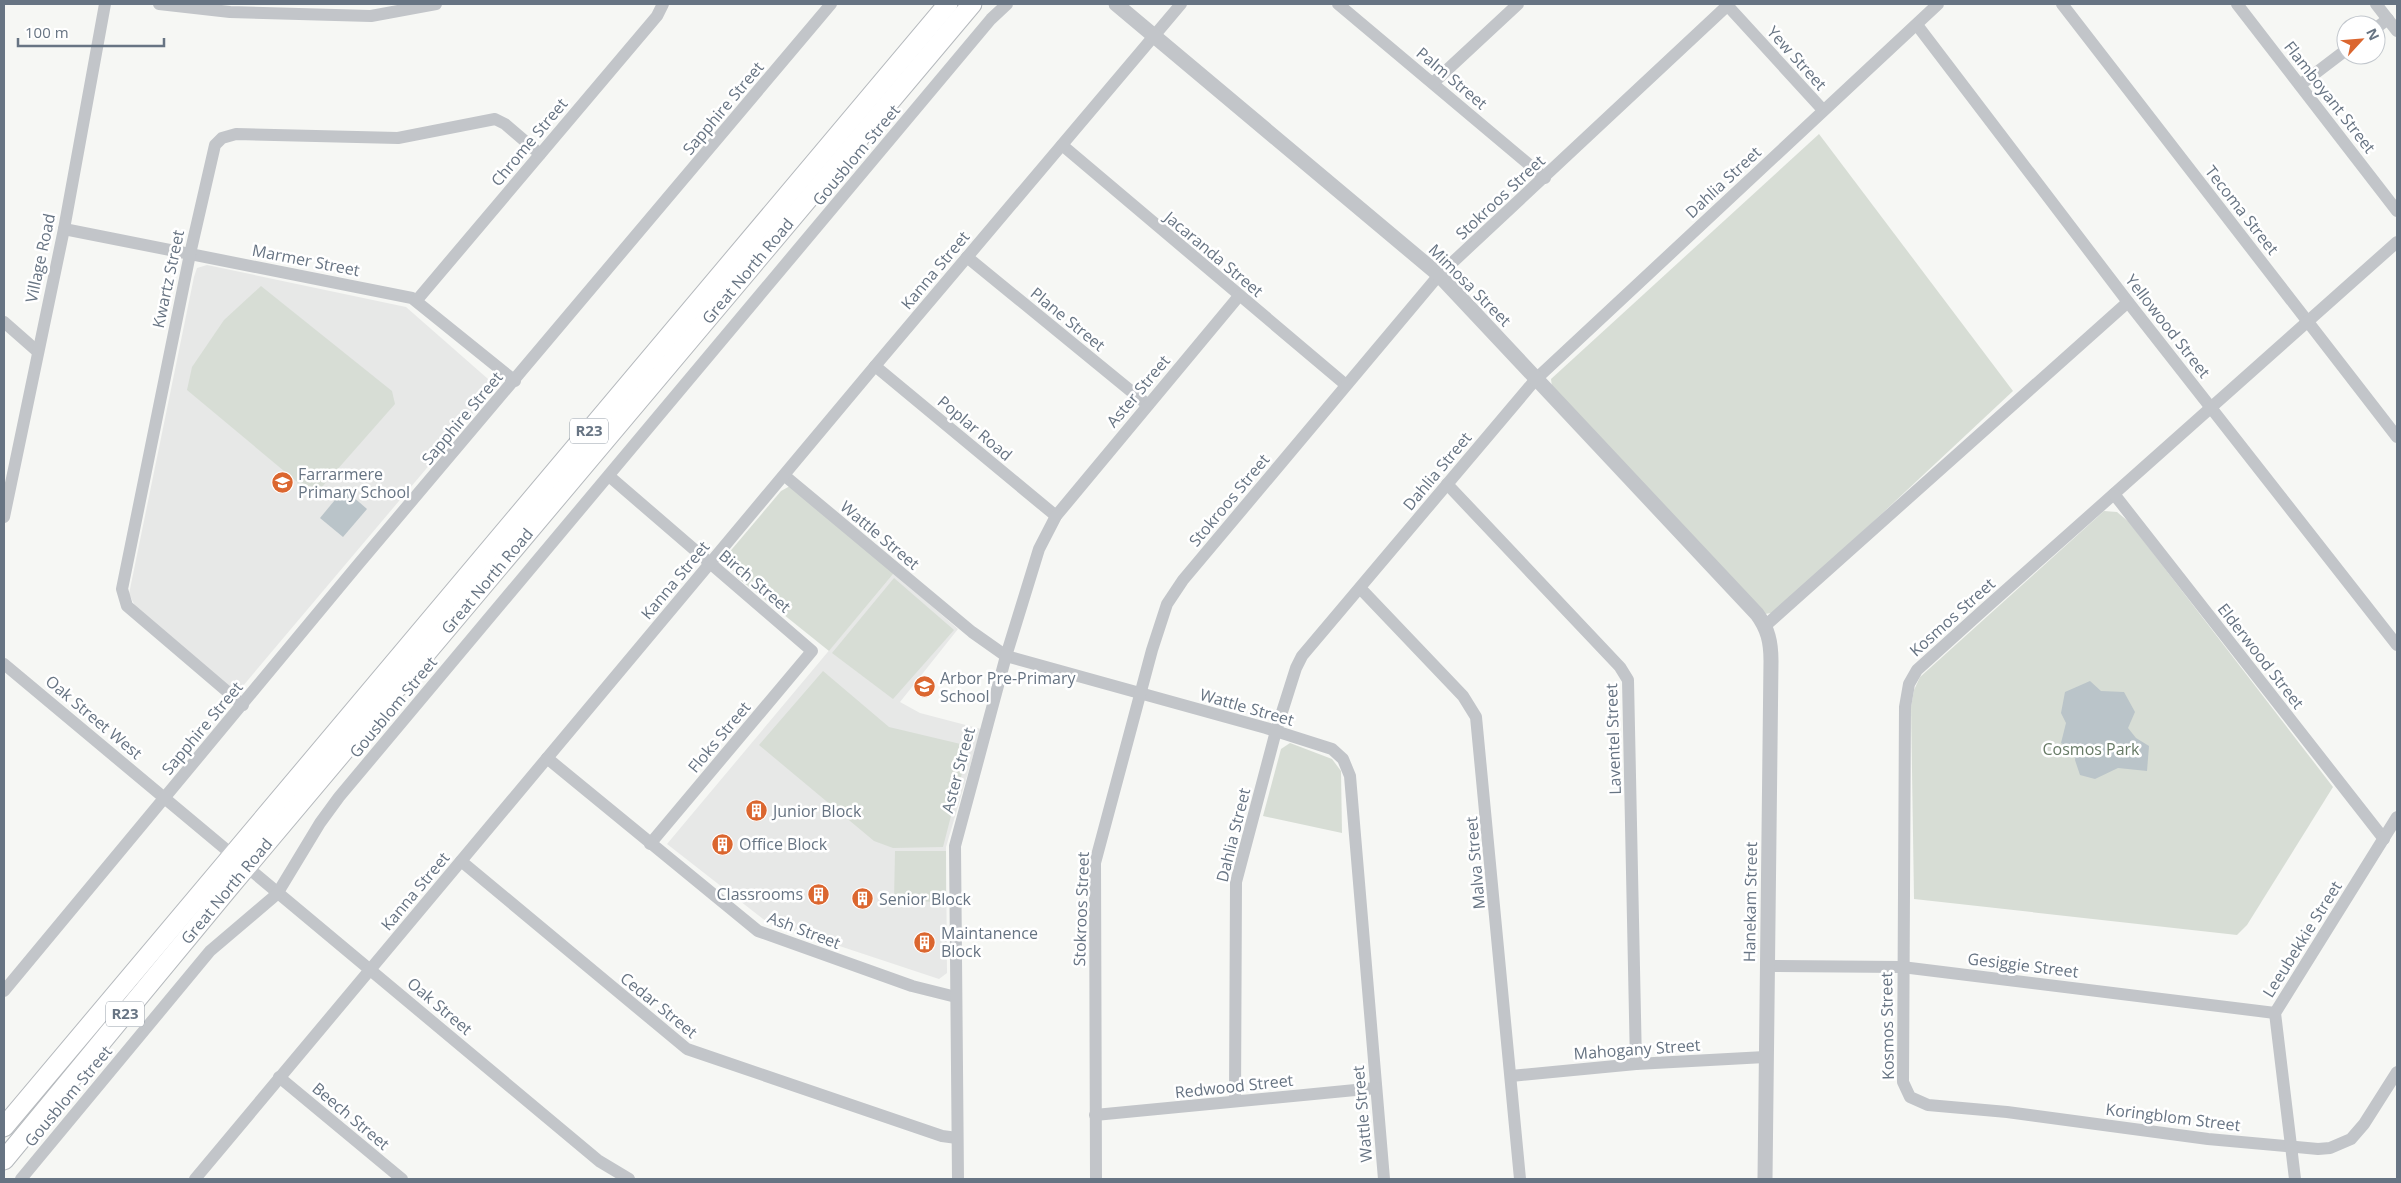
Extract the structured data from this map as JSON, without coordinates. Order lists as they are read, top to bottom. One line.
{"streets":{"main road":["Great North Road","R23"],"street":["Yew Street","Palm Street","Flamboyant Street","Sapphire Street","Chrome Street","Gousblom Street","Dahlia Street","Stokroos Street","Tecoma Street","Jacaranda Street","Village Road","Marmer Street","Kanna Street","Kwartz Street","Mimosa Street","Plane Street","Yellowood Street","Aster Street","Poplar Road","Wattle Street","Birch Street","Kosmos Street","Elderwood Street","Oak Street West","Floks Street","Laventel Street","Malva Street","Hanekam Street","Ash Street","Leeubekkie Street","Gesiggie Street","Cedar Street","Oak Street","Mahogany Street","Redwood Street","Beech Street","Koringblom Street"]},"crossings":[["Yew Street","Dahlia Street"],["Yew Street","Stokroos Street"],["Palm Street","Stokroos Street"],["Sapphire Street","Marmer Street"],["Sapphire Street","Kwartz Street"],["Sapphire Street","Oak Street West"],["Chrome Street","Marmer Street"],["Chrome Street","Kwartz Street"],["Gousblom Street","Birch Street"],["Gousblom Street","Oak Street"],["Dahlia Street","Mimosa Street"],["Dahlia Street","Yellowood Street"],["Dahlia Street","Wattle Street"],["Dahlia Street","Laventel Street"],["Dahlia Street","Malva Street"],["Dahlia Street","Redwood Street"],["Stokroos Street","Jacaranda Street"],["Stokroos Street","Mimosa Street"],["Stokroos Street","Wattle Street"],["Stokroos Street","Redwood Street"],["Tecoma Street","Kosmos Street"],["Jacaranda Street","Kanna Street"],["Jacaranda Street","Aster Street"],["Village Road","Marmer Street"],["Marmer Street","Kwartz Street"],["Kanna Street","Mimosa Street"],["Kanna Street","Plane Street"],["Kanna Street","Poplar Road"],["Kanna Street","Wattle Street"],["Kanna Street","Birch Street"],["Kanna Street","Ash Street"],["Kanna Street","Cedar Street"],["Kanna Street","Oak Street"],["Kanna Street","Beech Street"],["Great North Road","Oak Street West"],["Great North Road","Oak Street"],["Mimosa Street","Hanekam Street"],["Plane Street","Aster Street"],["Yellowood Street","Kosmos Street"],["Aster Street","Poplar Road"],["Aster Street","Wattle Street"],["Aster Street","Ash Street"],["Aster Street","Cedar Street"],["Wattle Street","Redwood Street"],["Birch Street","Floks Street"],["Kosmos Street","Elderwood Street"],["Kosmos Street","Gesiggie Street"],["Kosmos Street","Koringblom Street"],["Elderwood Street","Leeubekkie Street"],["Oak Street West","Oak Street"],["Floks Street","Ash Street"],["Laventel Street","Mahogany Street"],["Malva Street","Mahogany Street"],["Hanekam Street","Gesiggie Street"],["Hanekam Street","Mahogany Street"],["Leeubekkie Street","Gesiggie Street"],["Leeubekkie Street","Koringblom Street"]],"parks":["Cosmos Park"],"places":{"school or university":["Farrarmere Primary School","Arbor Pre-Primary School"],"building":["Junior Block","Office Block","Classrooms","Senior Block","Maintanence Block"]},"scale_bar":"100 m","north":"top right"}
